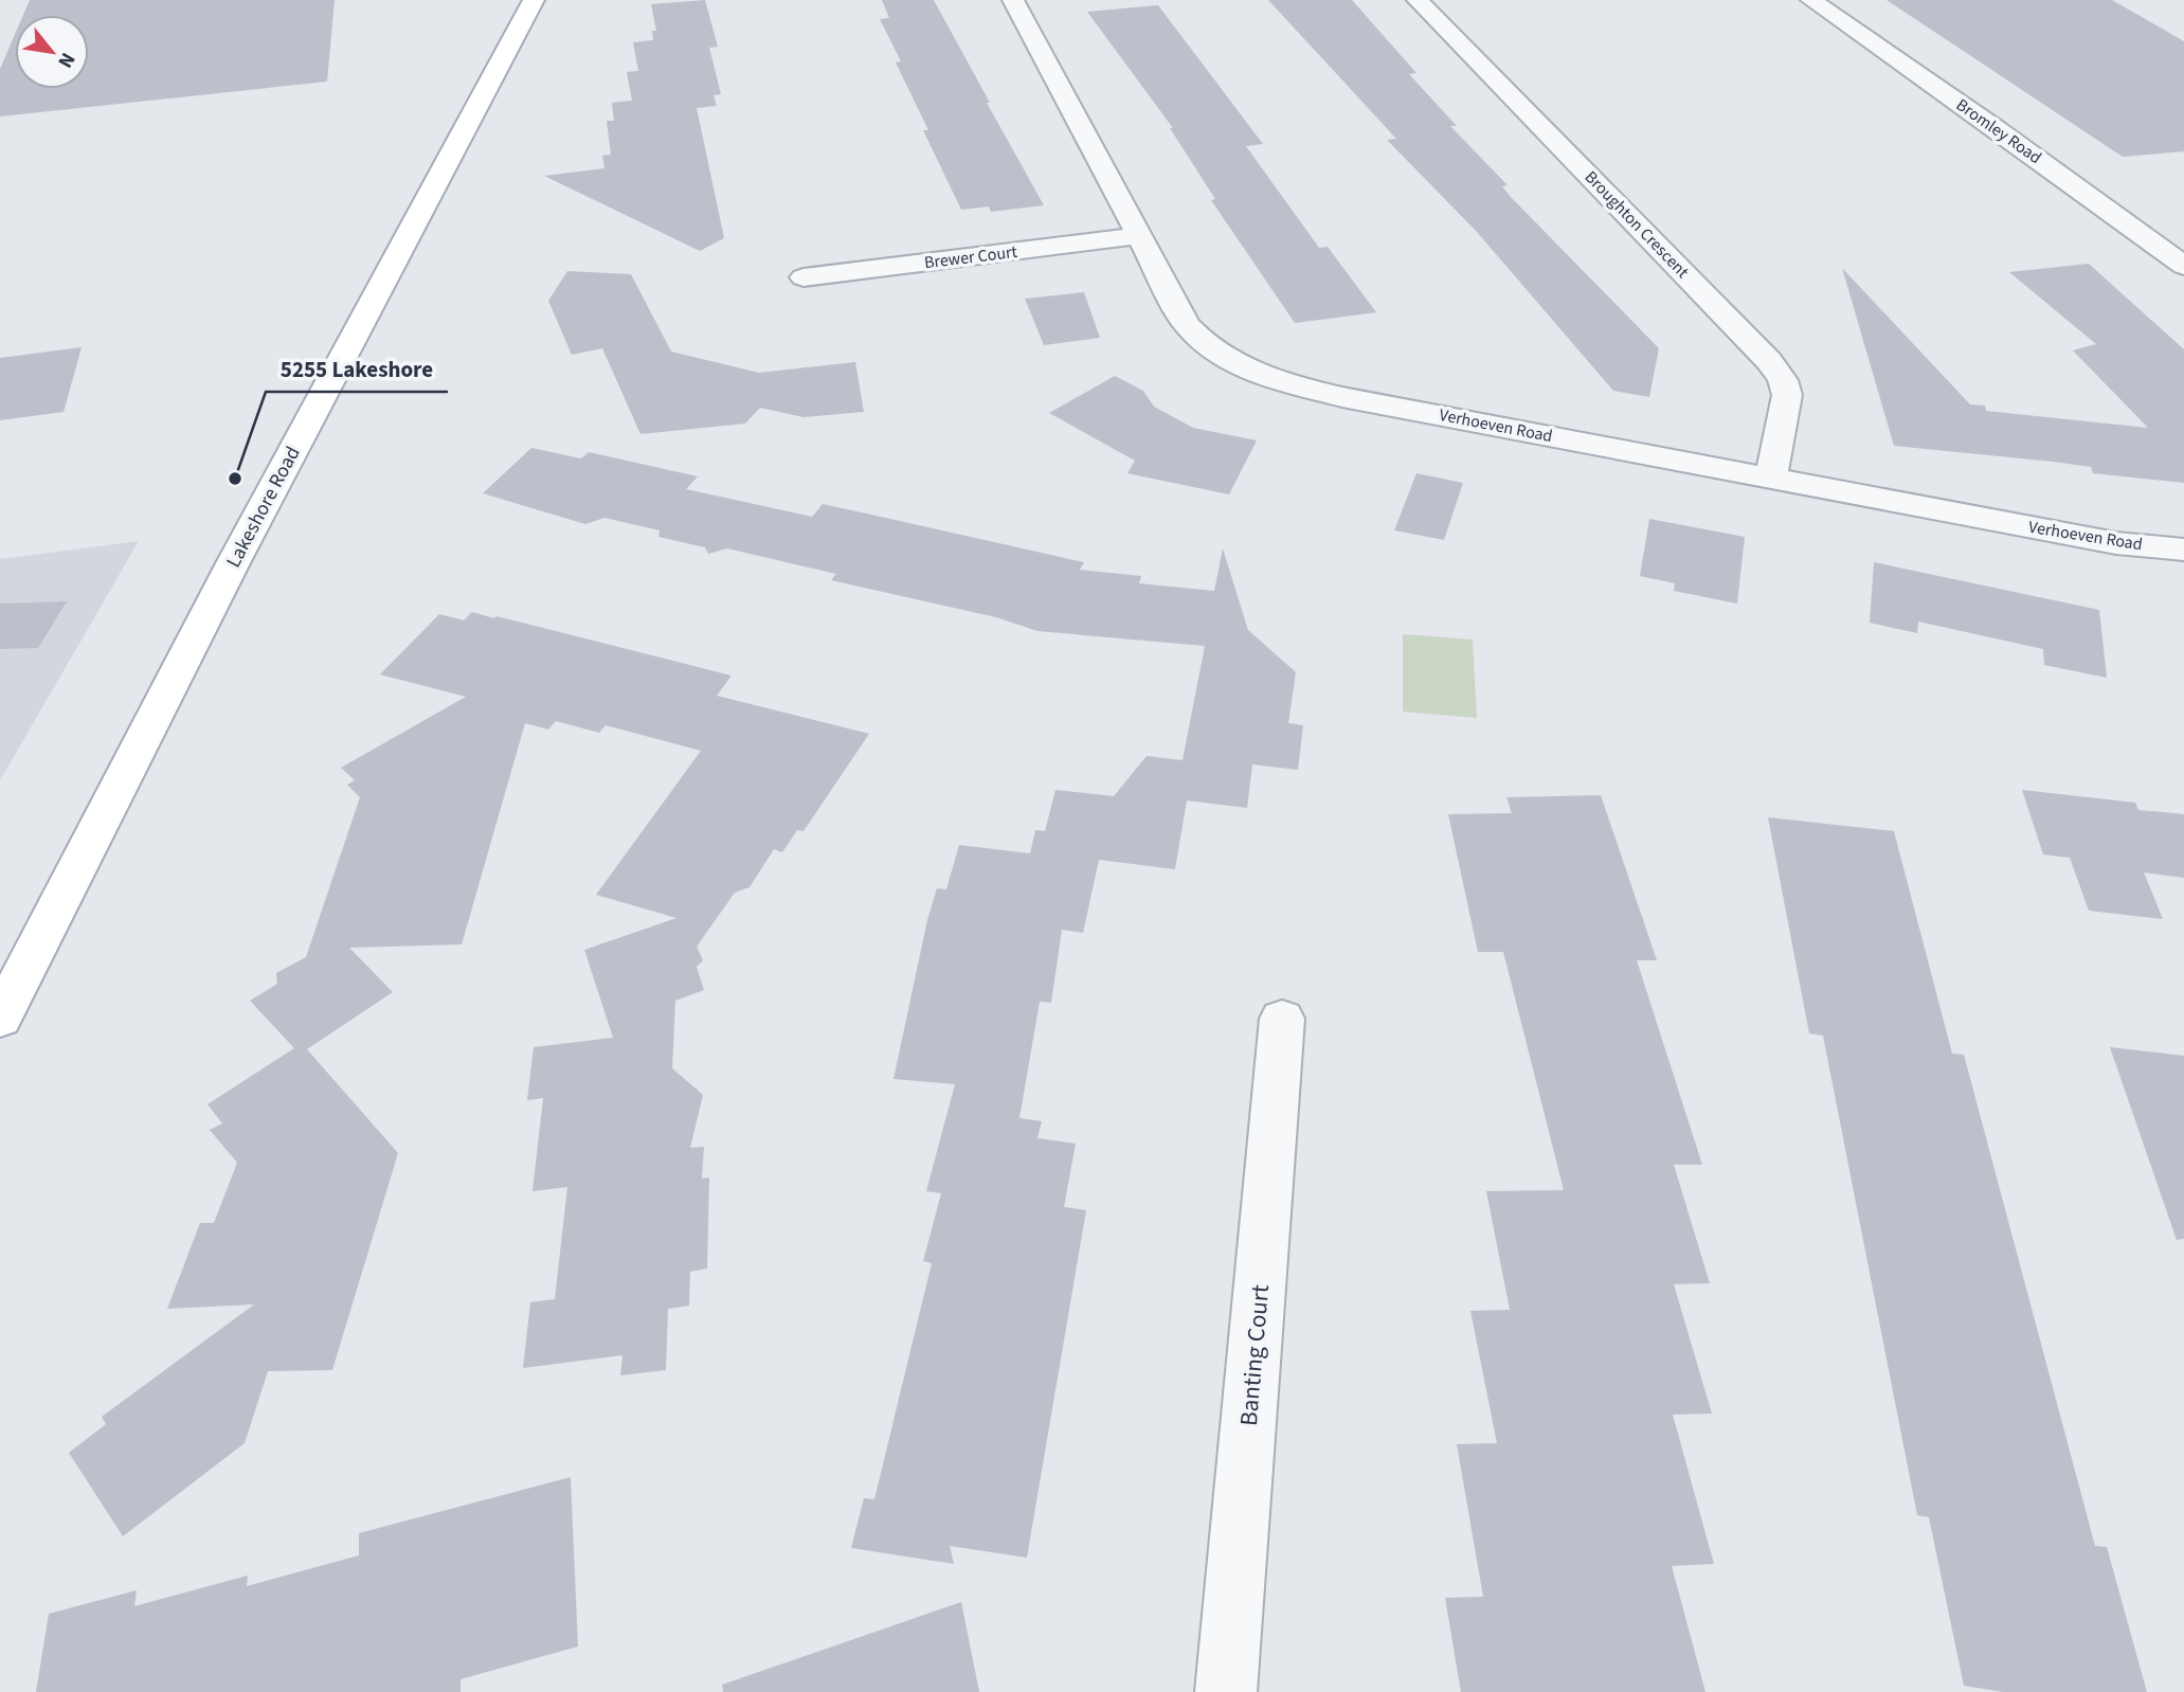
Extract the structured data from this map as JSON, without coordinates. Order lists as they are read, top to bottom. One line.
{"streets":{"main road":["Lakeshore Road"],"street":["Bromley Road","Broughton Crescent","Brewer Court","Verhoeven Road","Banting Court"]},"crossings":[["Broughton Crescent","Verhoeven Road"],["Brewer Court","Verhoeven Road"]],"places":["5255 Lakeshore"],"north":"bottom right"}
